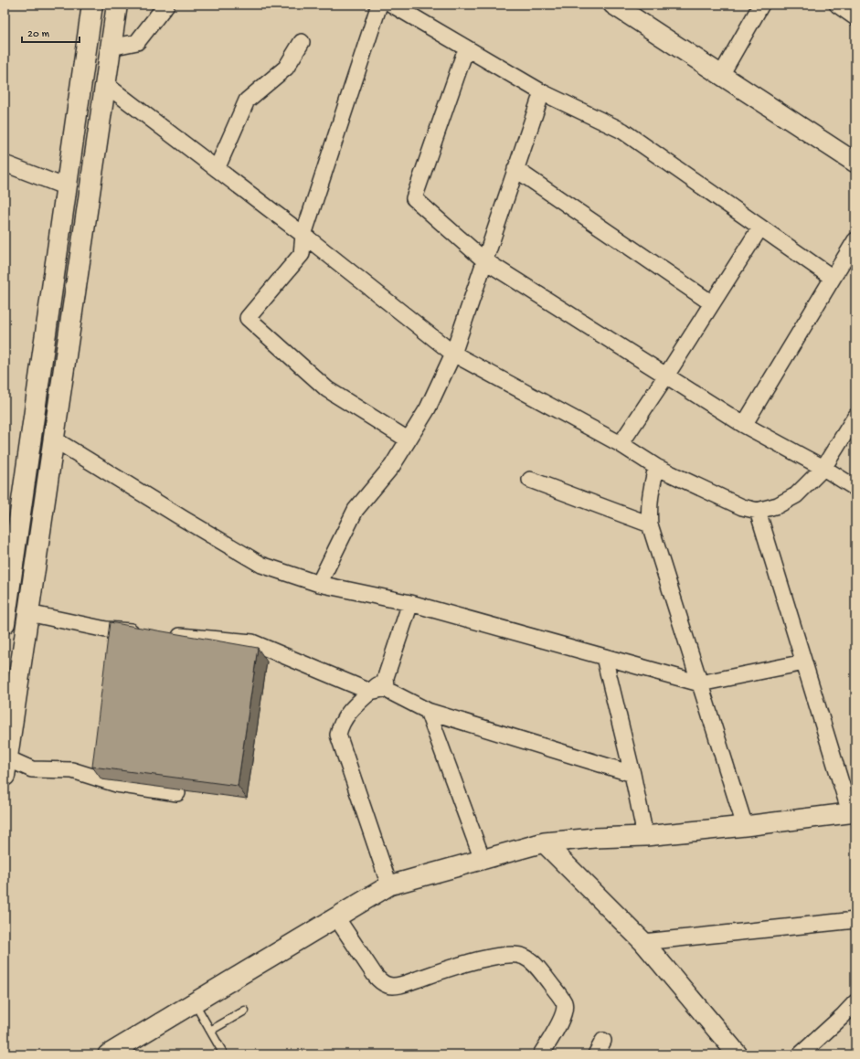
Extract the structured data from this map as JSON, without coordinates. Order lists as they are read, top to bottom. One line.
{"scale_bar":"20 m"}
